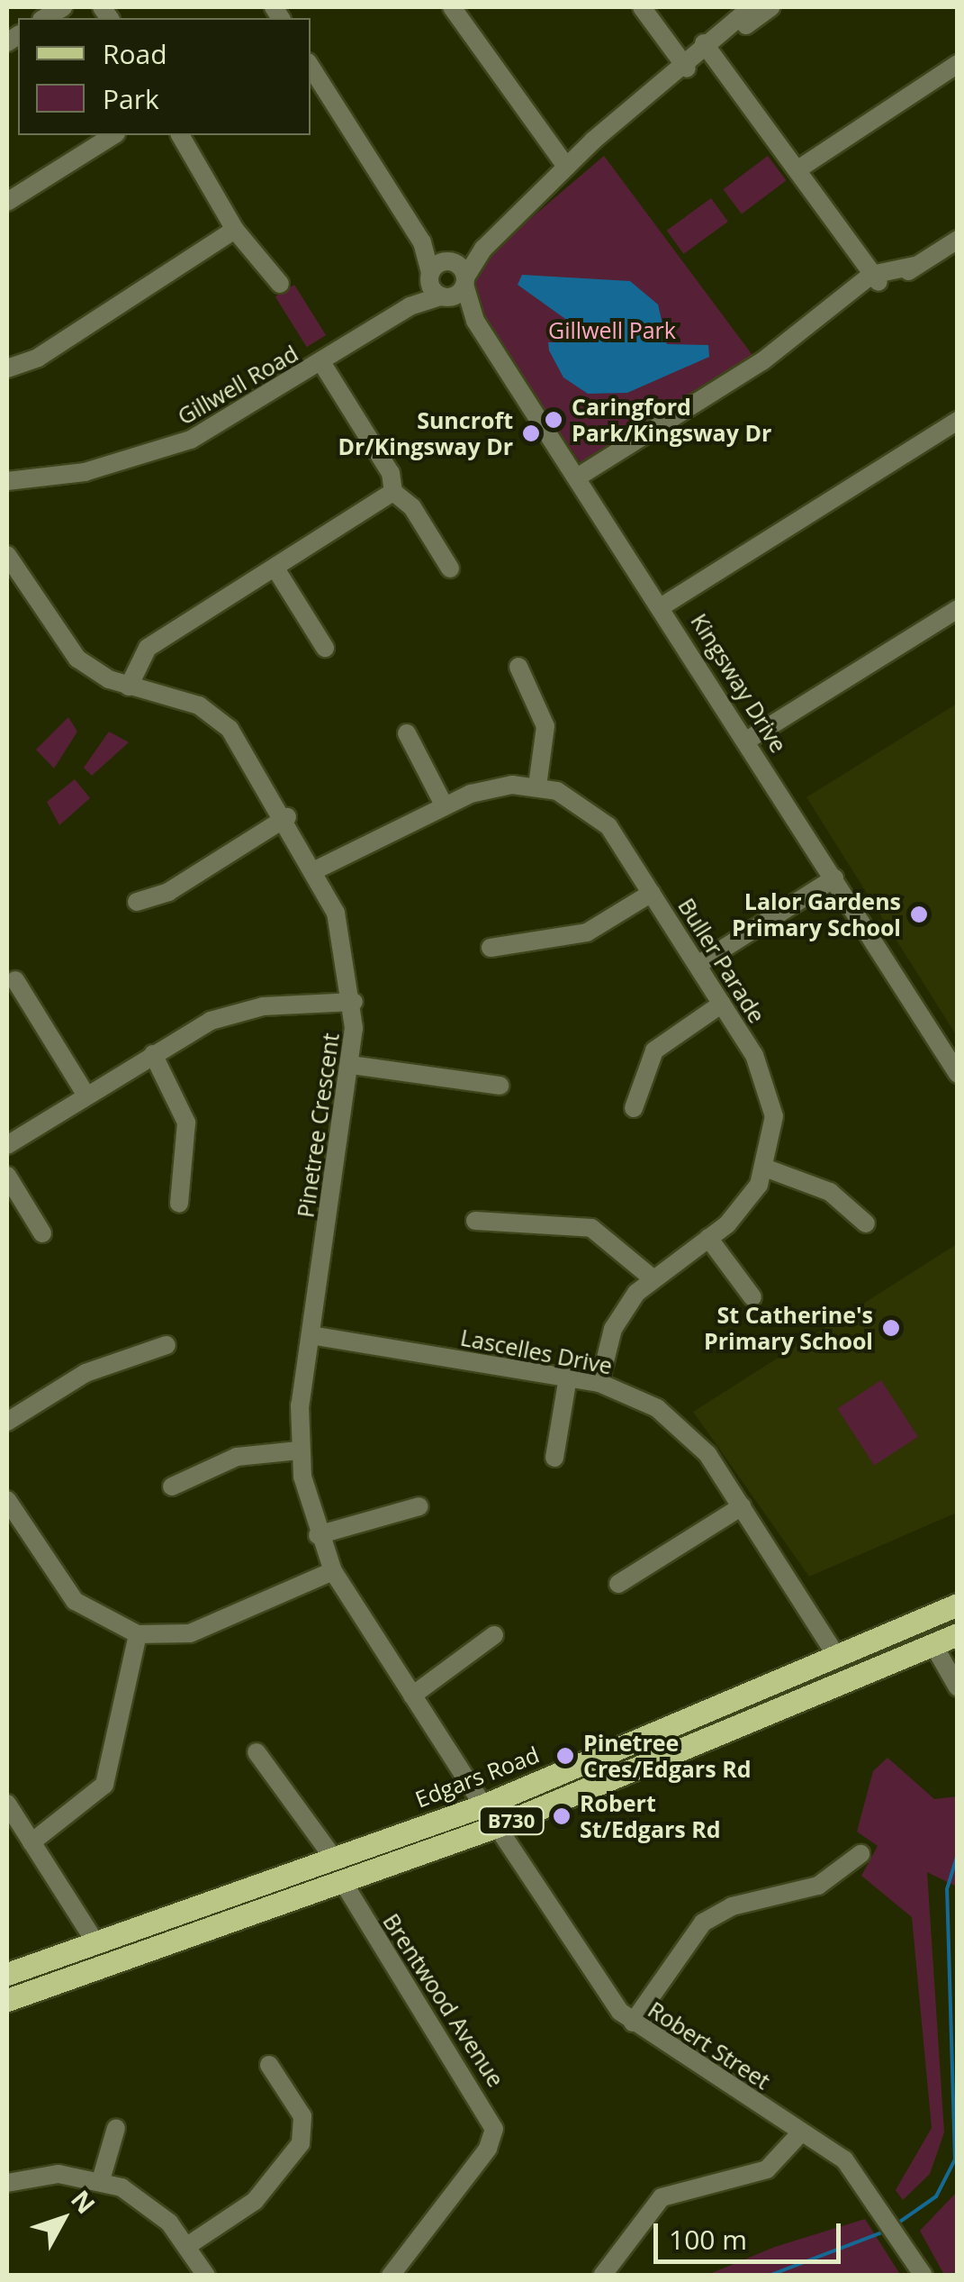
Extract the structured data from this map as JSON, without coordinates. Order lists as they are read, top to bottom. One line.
{"streets":{"main road":["Edgars Road","B730"],"street":["Gillwell Road","Kingsway Drive","Buller Parade","Pinetree Crescent","Lascelles Drive","Brentwood Avenue","Robert Street"]},"crossings":[["Gillwell Road","Kingsway Drive"],["Buller Parade","Lascelles Drive"],["Pinetree Crescent","Lascelles Drive"],["Pinetree Crescent","Edgars Road"],["Lascelles Drive","Edgars Road"],["B730","Brentwood Avenue"],["B730","Robert Street"]],"parks":["Gillwell Park"],"places":["Caringford Park/Kingsway Dr","Suncroft Dr/Kingsway Dr","Lalor Gardens Primary School","St Catherine's Primary School","Pinetree Cres/Edgars Rd","Robert St/Edgars Rd"],"legend":["Road","Park"],"scale_bar":"100 m","north":"top right"}
